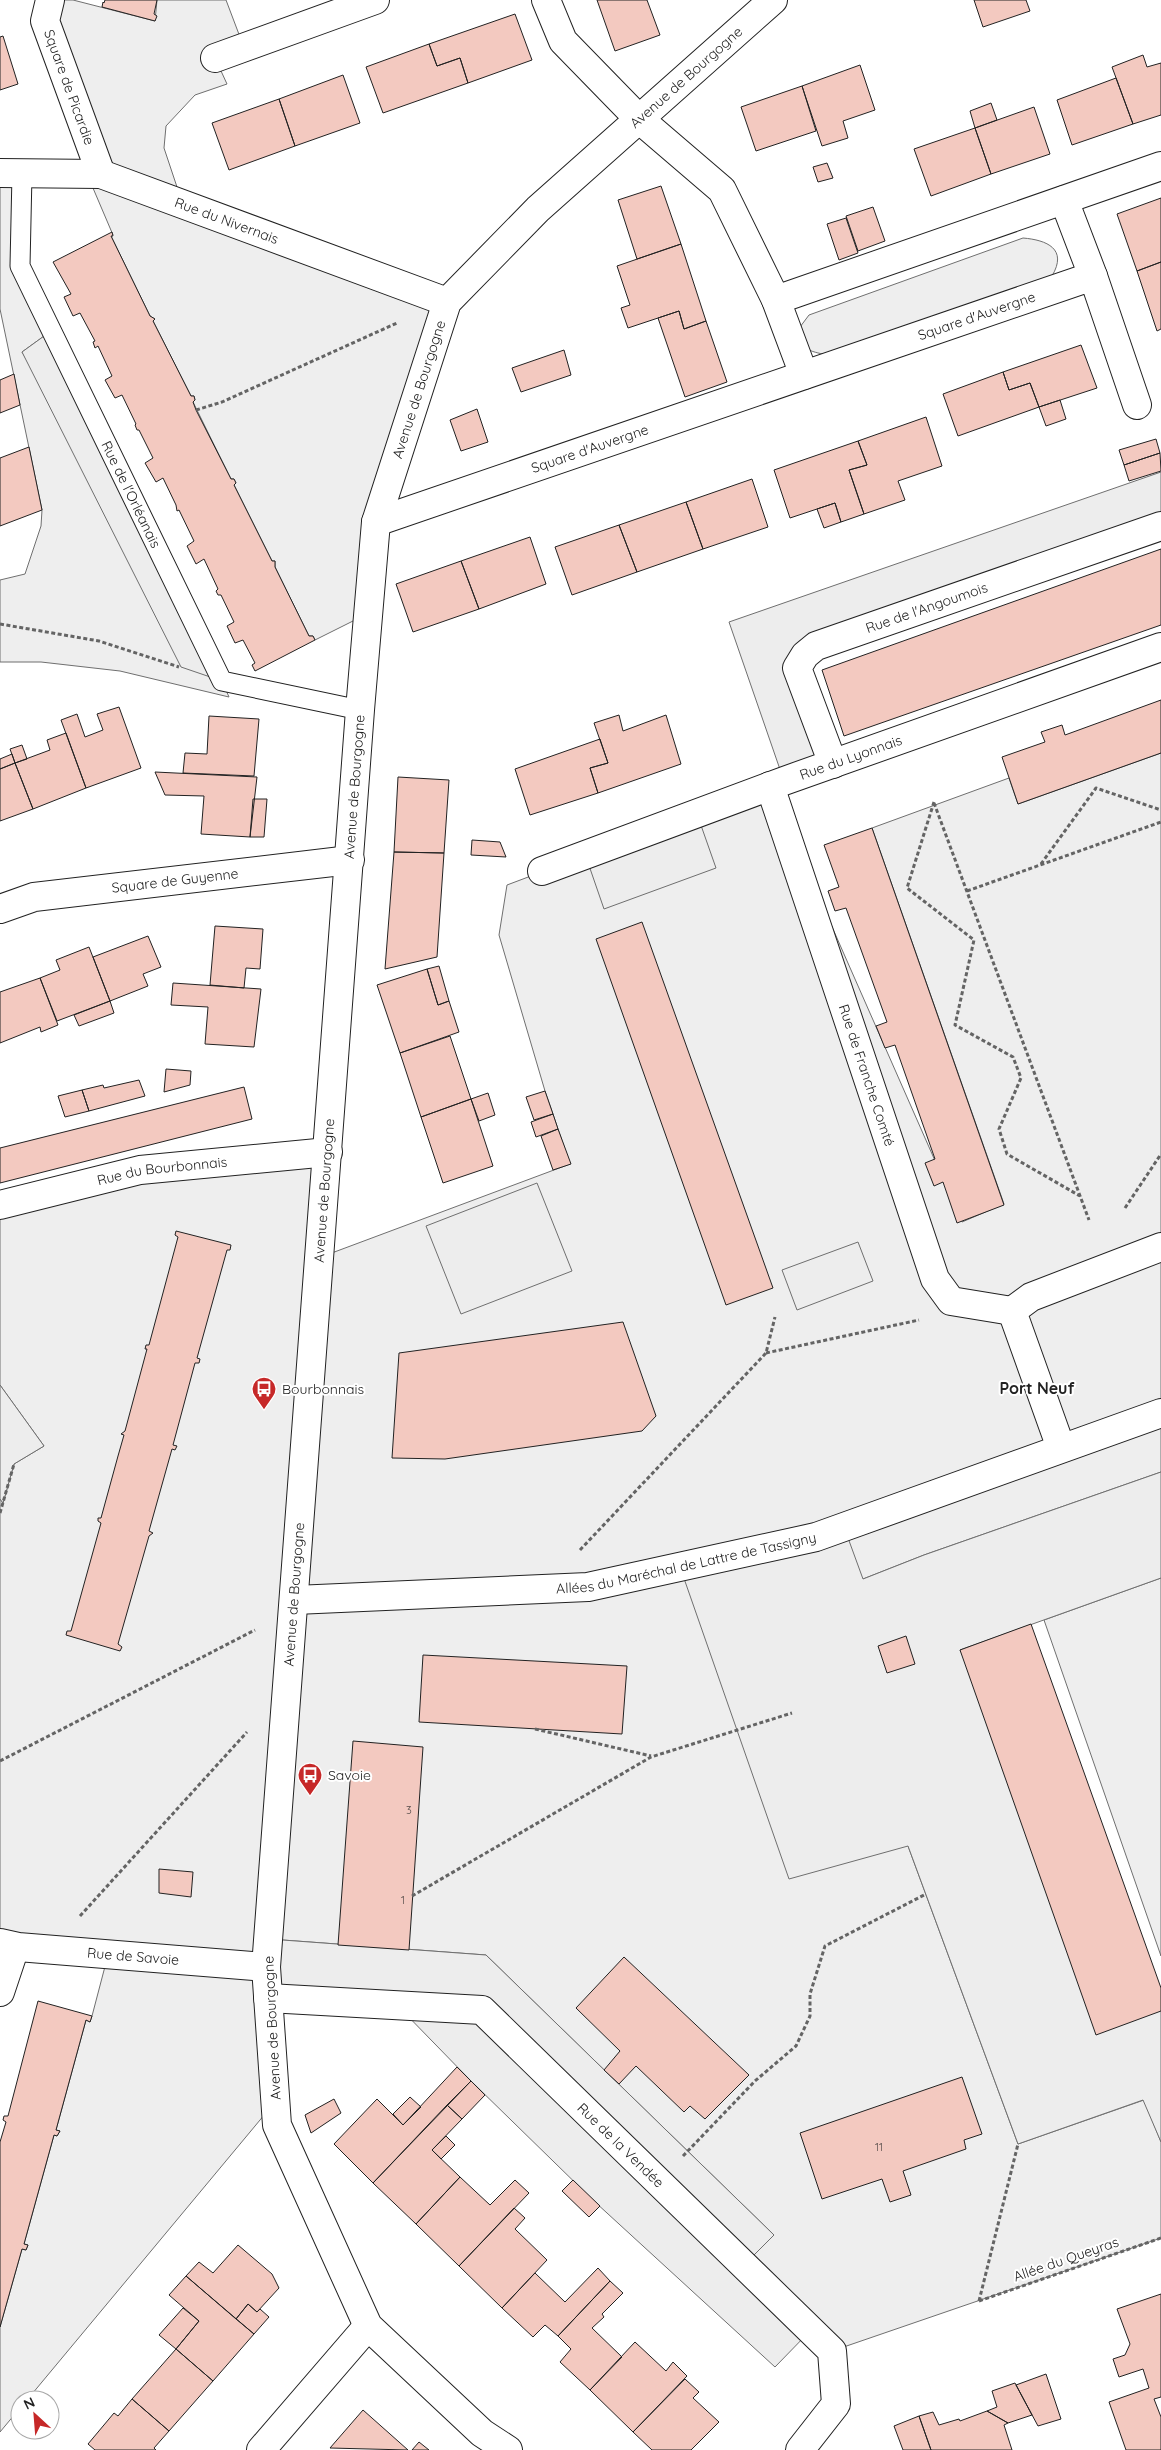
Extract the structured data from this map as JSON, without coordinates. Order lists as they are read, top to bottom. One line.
{"streets":{"street":["Avenue de Bourgogne","Square de Picardie","Rue du Nivernais","Square d'Auvergne","Rue de l'Angoumois","Rue du Lyonnais","Square de Guyenne","Rue de Franche Comté","Rue du Bourbonnais","Allées du Maréchal de Lattre de Tassigny","Rue de Savoie","Rue de la Vendée"],"lane":["Rue de l'Orléanais"],"path":["Allée du Queyras"]},"crossings":[["Avenue de Bourgogne","Rue du Nivernais"],["Avenue de Bourgogne","Square d'Auvergne"],["Avenue de Bourgogne","Square de Guyenne"],["Avenue de Bourgogne","Rue du Bourbonnais"],["Avenue de Bourgogne","Allées du Maréchal de Lattre de Tassigny"],["Avenue de Bourgogne","Rue de Savoie"],["Avenue de Bourgogne","Rue de la Vendée"],["Square de Picardie","Rue du Nivernais"],["Rue du Nivernais","Rue de l'Orléanais"],["Rue de l'Angoumois","Rue du Lyonnais"],["Rue du Lyonnais","Rue de Franche Comté"]],"districts":["Port Neuf"],"places":{"bus stop":["Bourbonnais","Savoie"]},"house_numbers":["3","1","11"],"north":"top left"}
